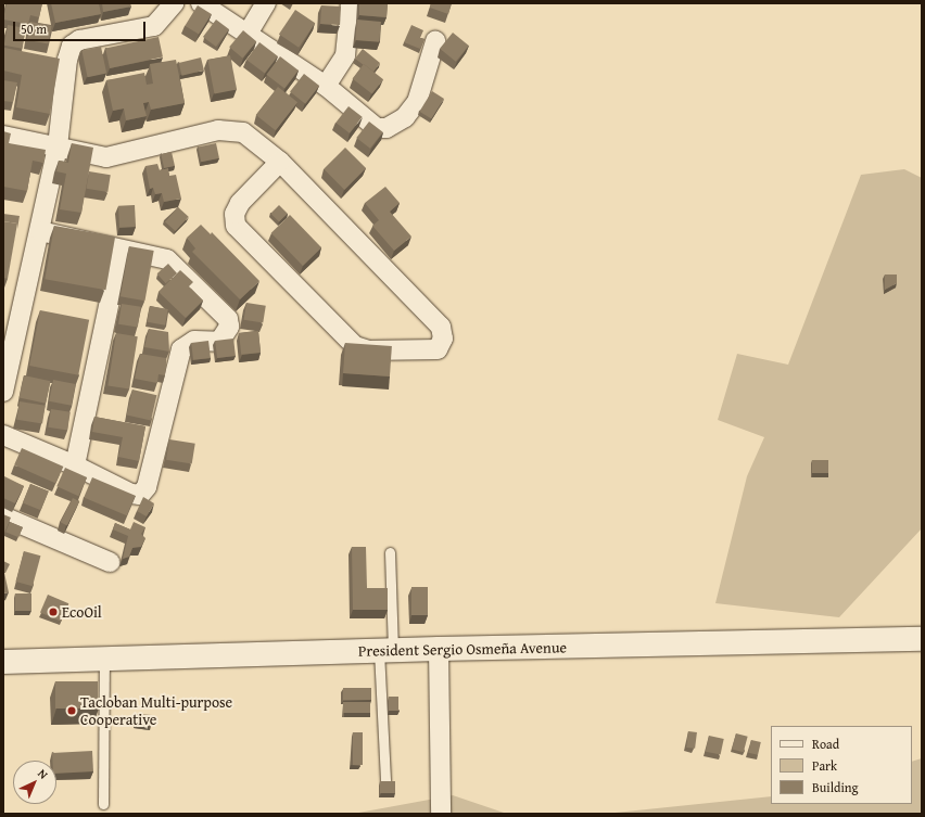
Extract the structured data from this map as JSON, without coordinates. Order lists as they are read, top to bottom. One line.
{"streets":{"main road":["President Sergio Osmeña Avenue"]},"places":["EcoOil","Tacloban Multi-purpose Cooperative"],"legend":["Road","Park","Building"],"scale_bar":"50 m","north":"top right"}
